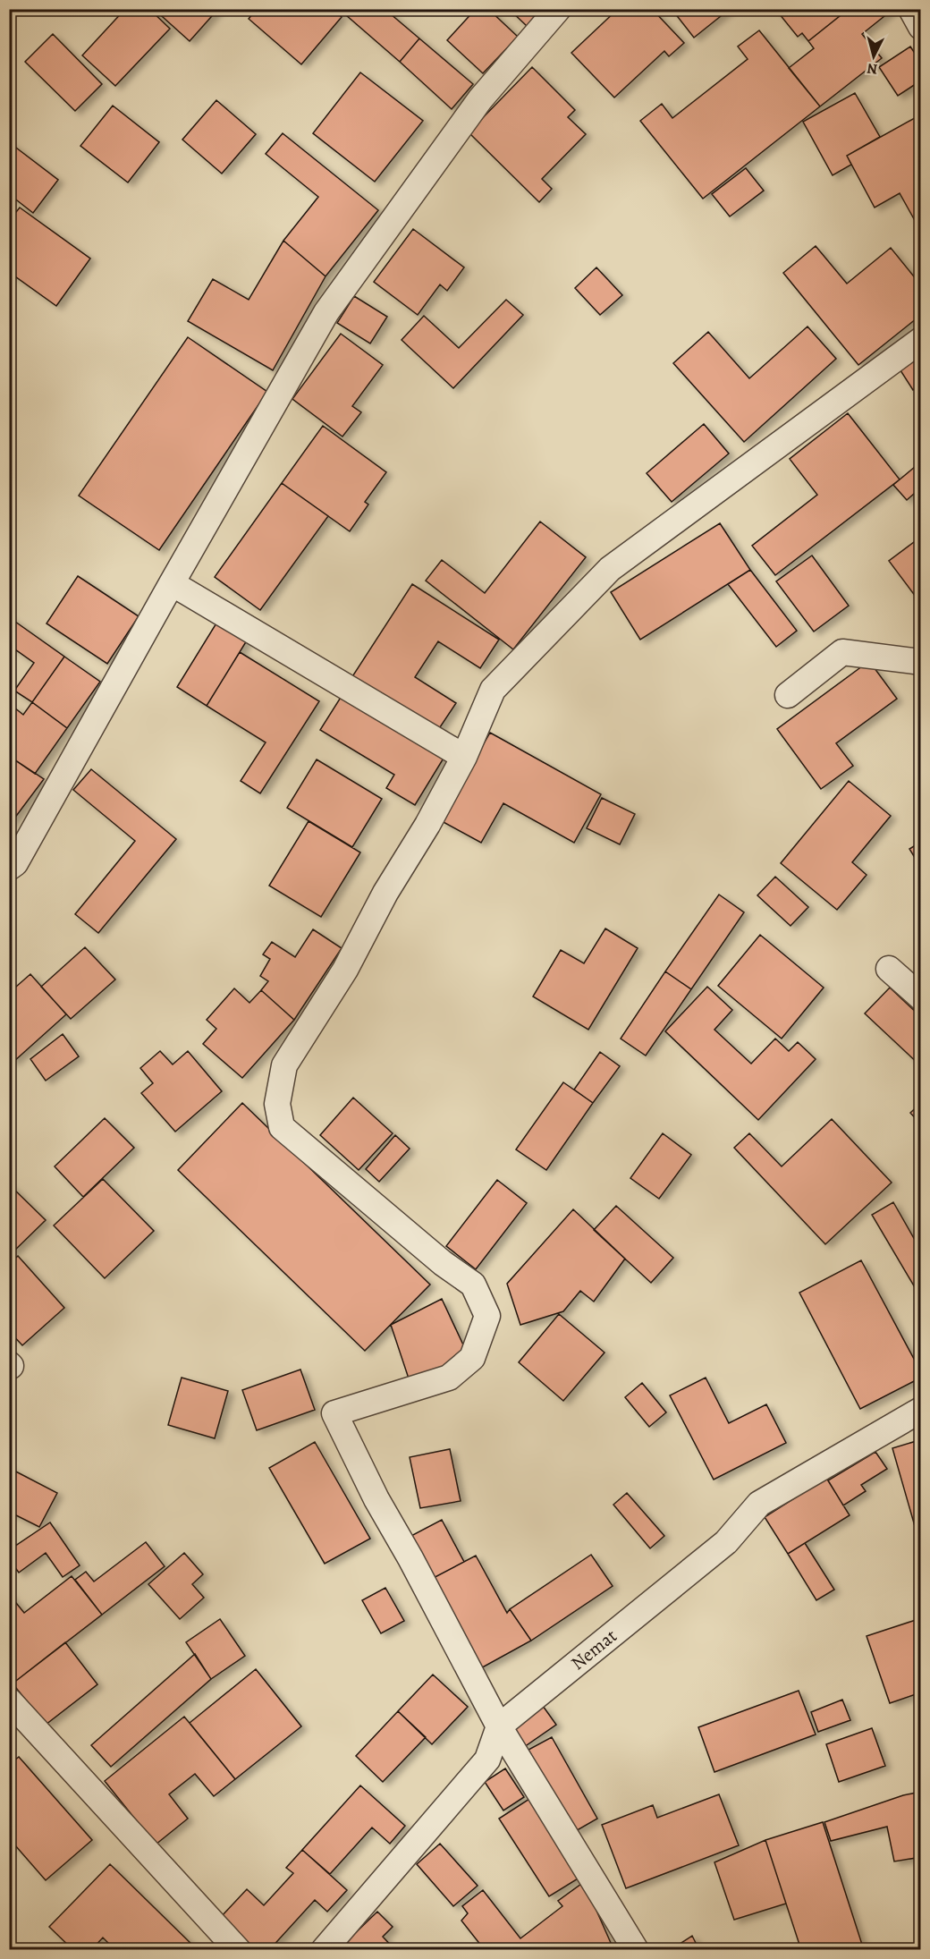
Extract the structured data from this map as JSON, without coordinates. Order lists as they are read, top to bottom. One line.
{"streets":{"street":["Nemat"]},"north":"bottom"}
